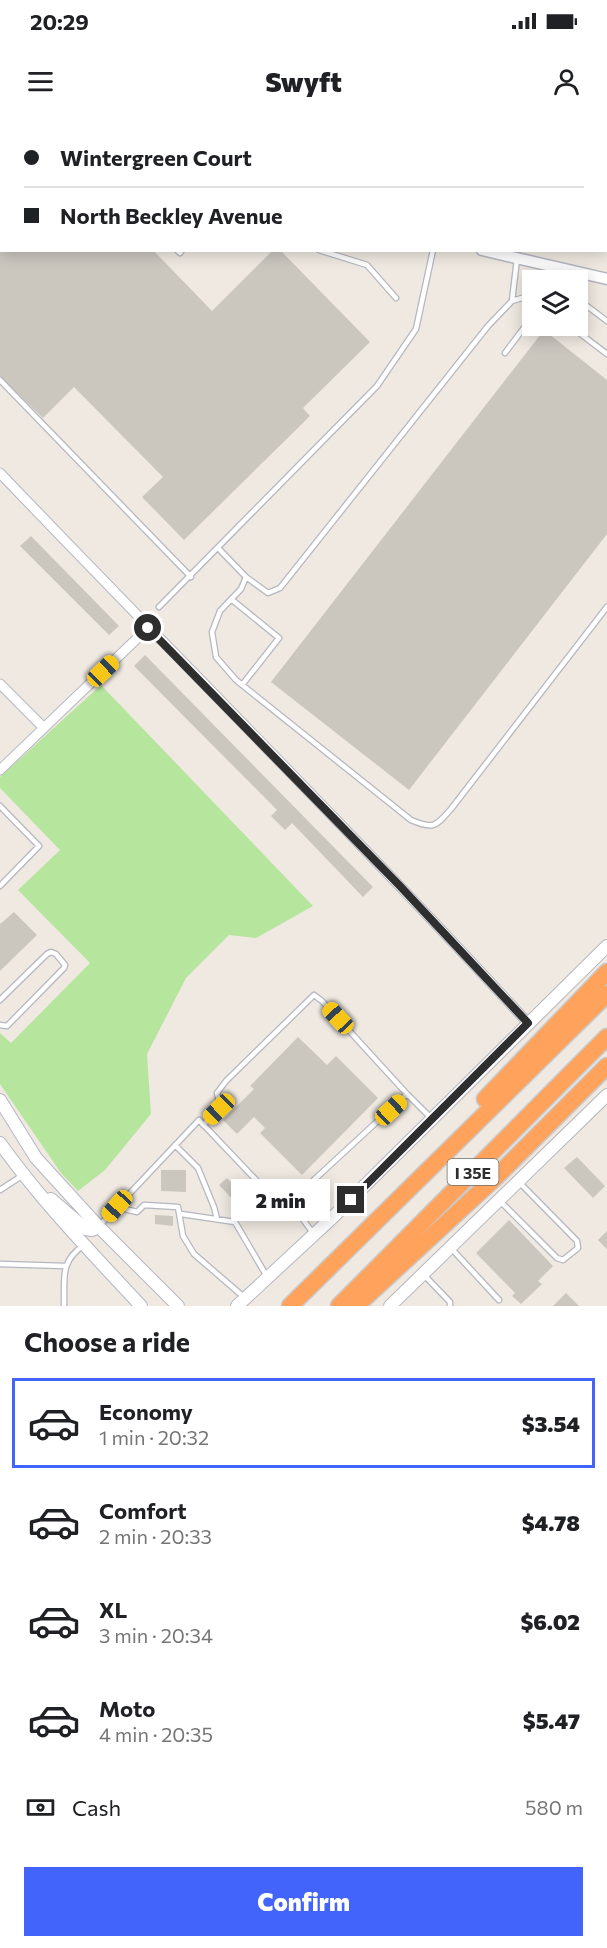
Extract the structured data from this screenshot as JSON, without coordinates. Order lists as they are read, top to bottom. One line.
{"streets":{"highway":["I 35E"]},"page":{"status":"20:29","header":"Swyft","banner":["Wintergreen Court","North Beckley Avenue"],"bubble":"2 min","heading":"Choose a ride","list":[{"name":"Economy","note":"1 min · 20:32","value":"$3.54"},{"name":"Comfort","note":"2 min · 20:33","value":"$4.78"},{"name":"XL","note":"3 min · 20:34","value":"$6.02"},{"name":"Moto","note":"4 min · 20:35","value":"$5.47"}],"pay":["Cash","580 m"],"buttons":"Confirm"}}
